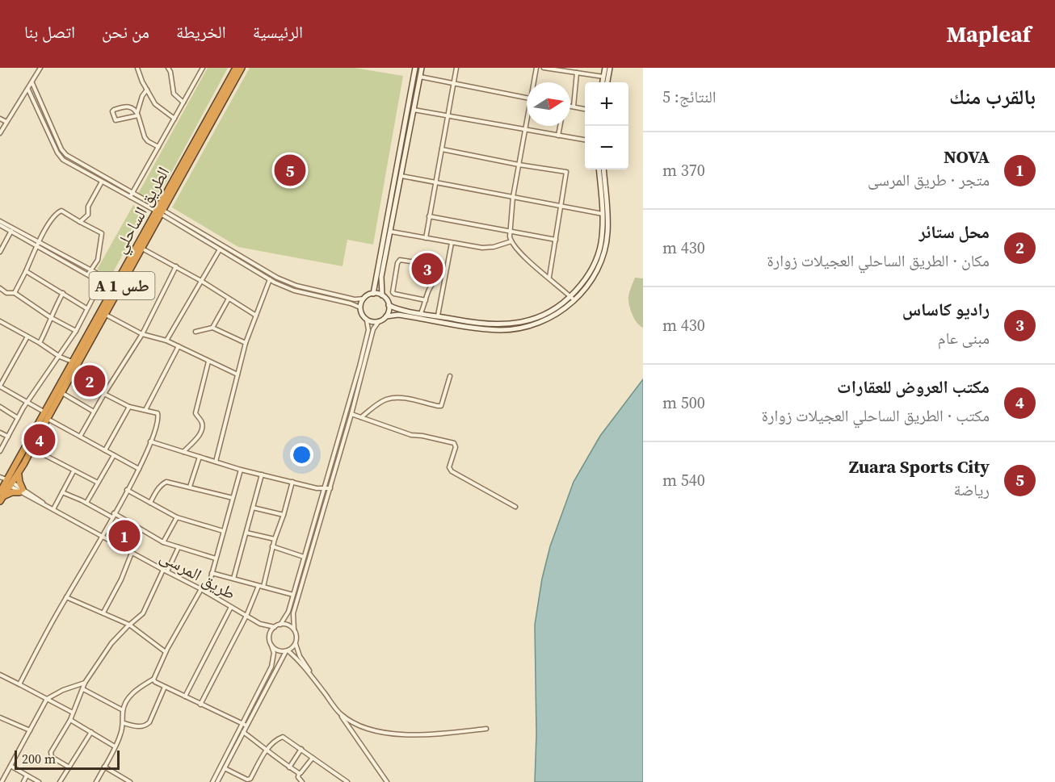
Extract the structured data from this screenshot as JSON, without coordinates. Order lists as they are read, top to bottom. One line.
{"streets":{"highway":["الطريق الساحلي","A 1 طس"],"street":["طريق المرسى"]},"crossings":[["الطريق الساحلي","A 1 طس"],["الطريق الساحلي","طريق المرسى"],["A 1 طس","طريق المرسى"]],"scale_bar":"200 m","north":"right","page":{"header":"Mapleaf","nav":["الرئيسية","الخريطة","من نحن","اتصل بنا"],"heading":["بالقرب منك","النتائج: 5"],"map_buttons":["+","−"],"list":[{"mark":"1","name":"NOVA","note":"متجر · طريق المرسى","value":"370 m"},{"mark":"2","name":"محل ستائر","note":"مكان · الطريق الساحلي العجيلات زوارة","value":"430 m"},{"mark":"3","name":"راديو كاساس","note":"مبنى عام","value":"430 m"},{"mark":"4","name":"مكتب العروض للعقارات","note":"مكتب · الطريق الساحلي العجيلات زوارة","value":"500 m"},{"mark":"5","name":"Zuara Sports City","note":"رياضة","value":"540 m"}],"pins":["5","3","2","4","1"],"scale":"200 m"}}
